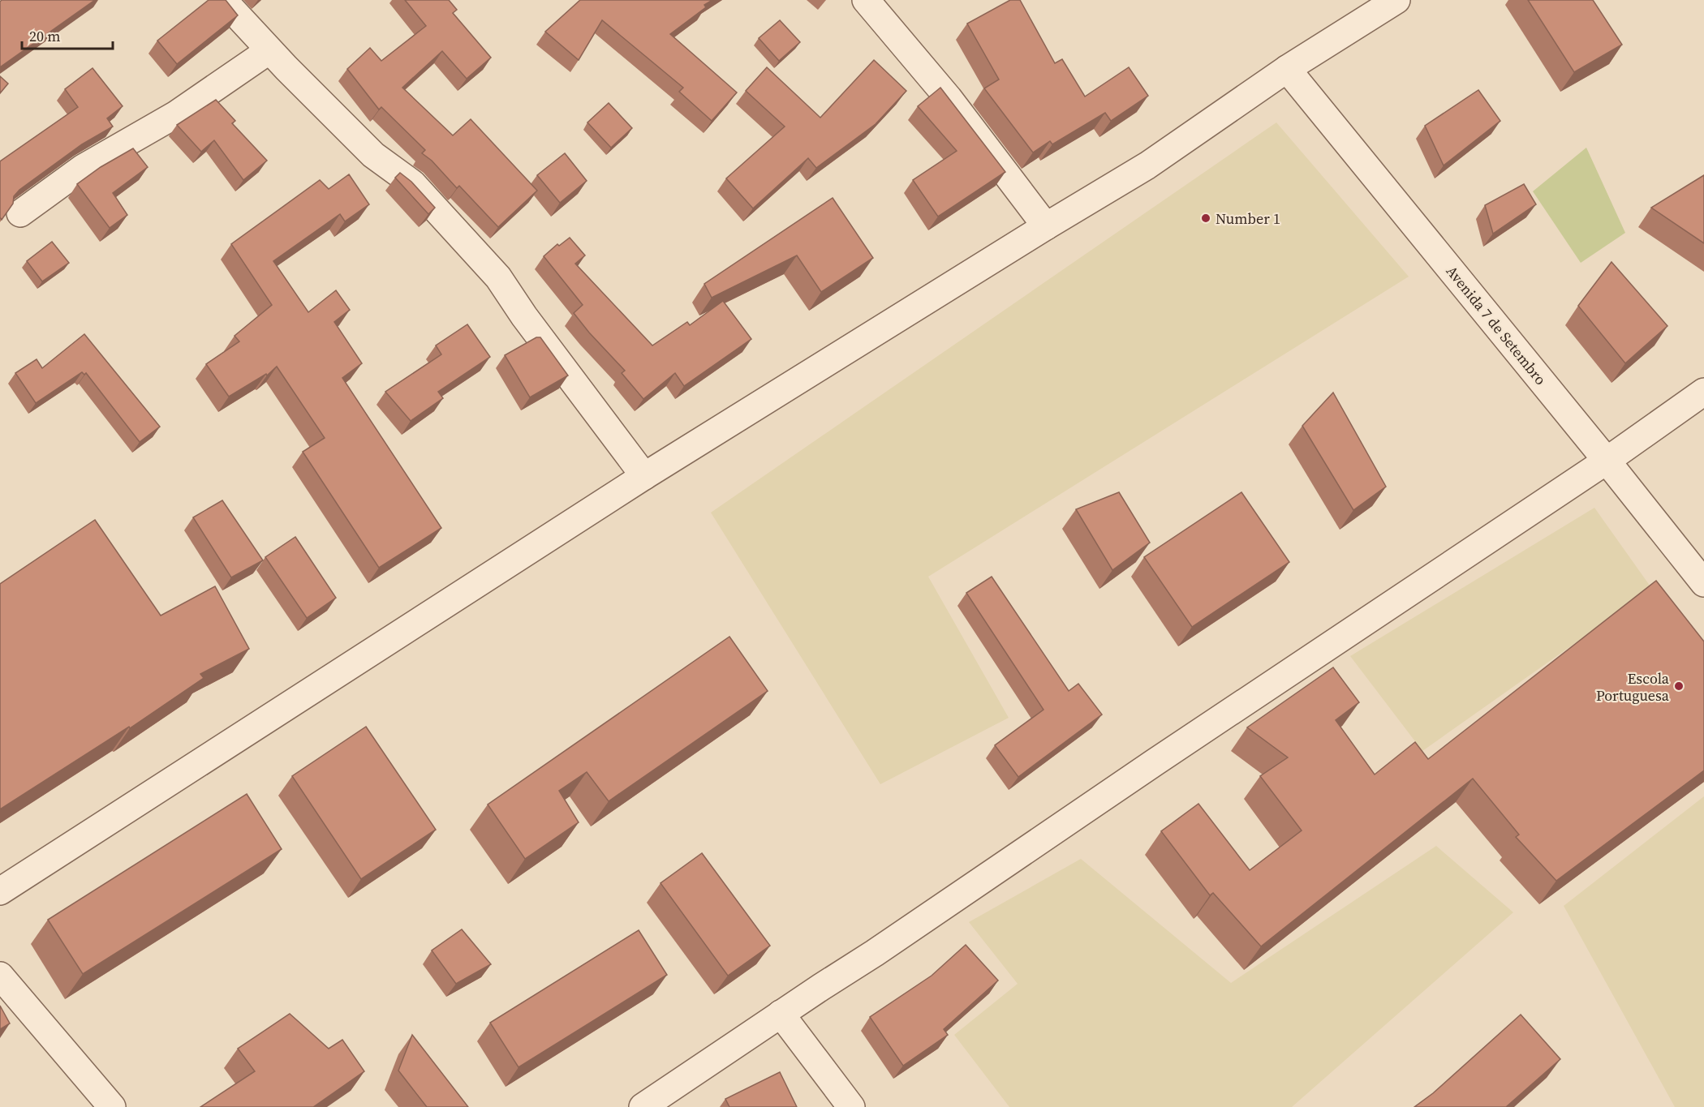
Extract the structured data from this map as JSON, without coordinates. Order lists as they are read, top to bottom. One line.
{"streets":{"street":["Avenida 7 de Setembro"]},"places":["Number 1","Escola Portuguesa"],"scale_bar":"20 m"}
